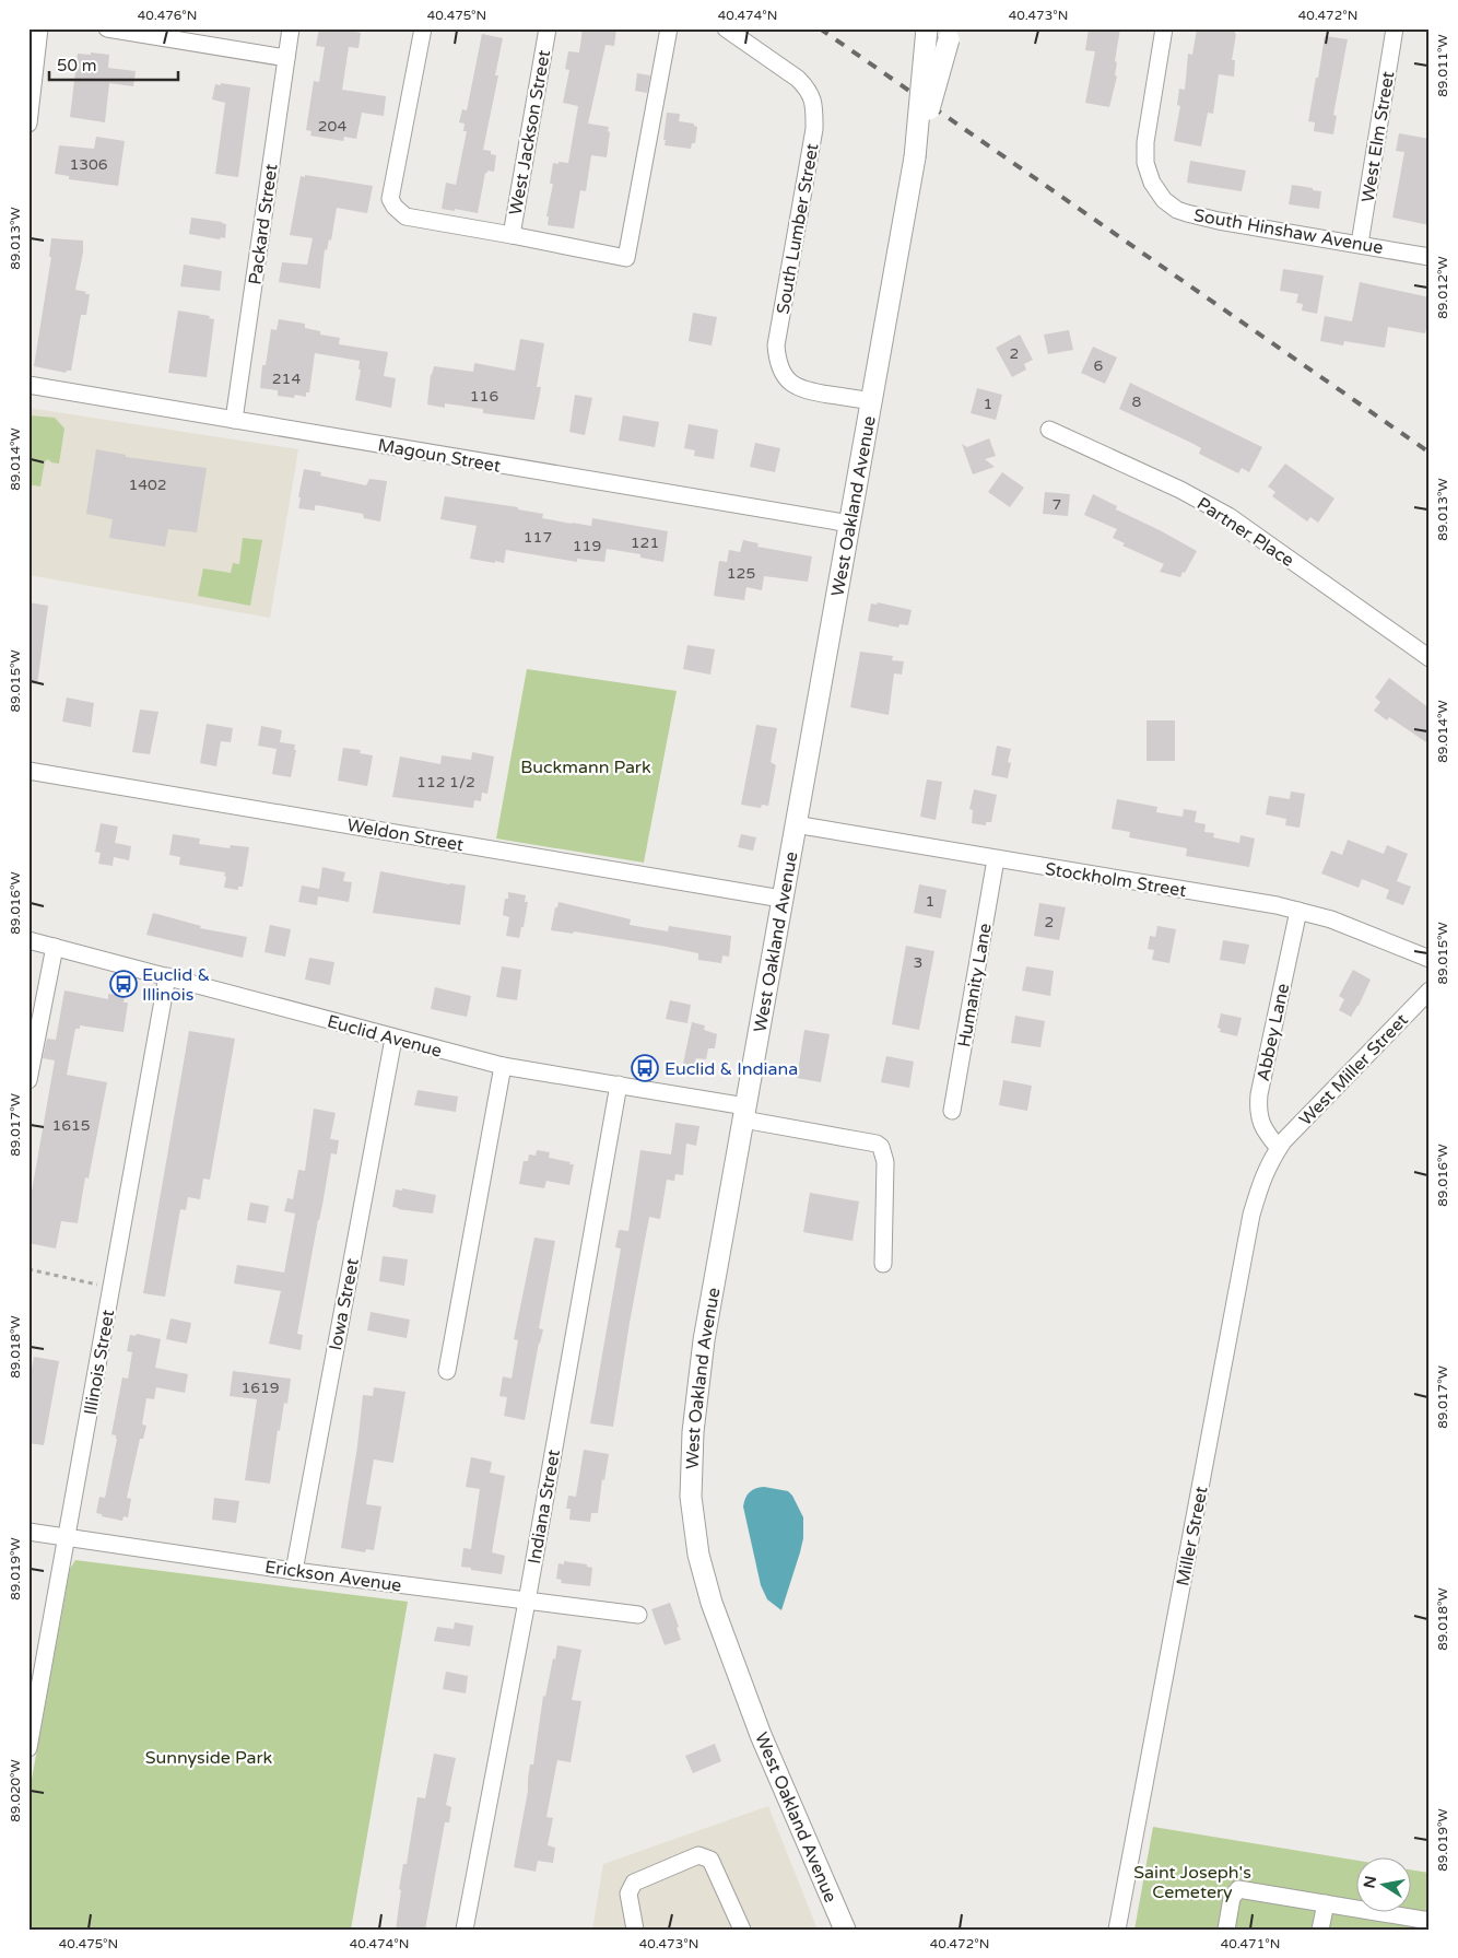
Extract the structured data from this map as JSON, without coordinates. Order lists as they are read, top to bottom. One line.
{"streets":{"main road":["West Oakland Avenue"],"street":["West Jackson Street","West Elm Street","Packard Street","South Lumber Street","South Hinshaw Avenue","Magoun Street","Partner Place","Weldon Street","Stockholm Street","Humanity Lane","Abbey Lane","Euclid Avenue","West Miller Street","Iowa Street","Illinois Street","Indiana Street","Miller Street","Erickson Avenue"]},"crossings":[["West Elm Street","South Hinshaw Avenue"],["Packard Street","Magoun Street"],["South Lumber Street","West Oakland Avenue"],["Magoun Street","West Oakland Avenue"],["West Oakland Avenue","Weldon Street"],["West Oakland Avenue","Stockholm Street"],["West Oakland Avenue","Euclid Avenue"],["Stockholm Street","Humanity Lane"],["Stockholm Street","Abbey Lane"],["Abbey Lane","West Miller Street"],["Abbey Lane","Miller Street"],["Euclid Avenue","Iowa Street"],["Euclid Avenue","Illinois Street"],["Euclid Avenue","Indiana Street"],["West Miller Street","Miller Street"],["Iowa Street","Erickson Avenue"],["Illinois Street","Erickson Avenue"],["Indiana Street","Erickson Avenue"]],"parks":["Buckmann Park","Sunnyside Park","Saint Joseph's Cemetery"],"places":{"bus stop":["Euclid & Illinois","Euclid & Indiana"]},"house_numbers":["204","1306","2","6","214","116","8","1","1402","7","117","121","119","125","112 1/2","1","2","3","1615","1619"],"scale_bar":"50 m","north":"left","coordinates":["40.476°N","40.475°N","40.474°N","40.473°N","40.472°N","89.011°W","89.013°W","89.012°W","89.014°W","89.015°W","89.016°W","89.017°W","89.018°W","89.019°W","89.020°W","40.471°N"]}
